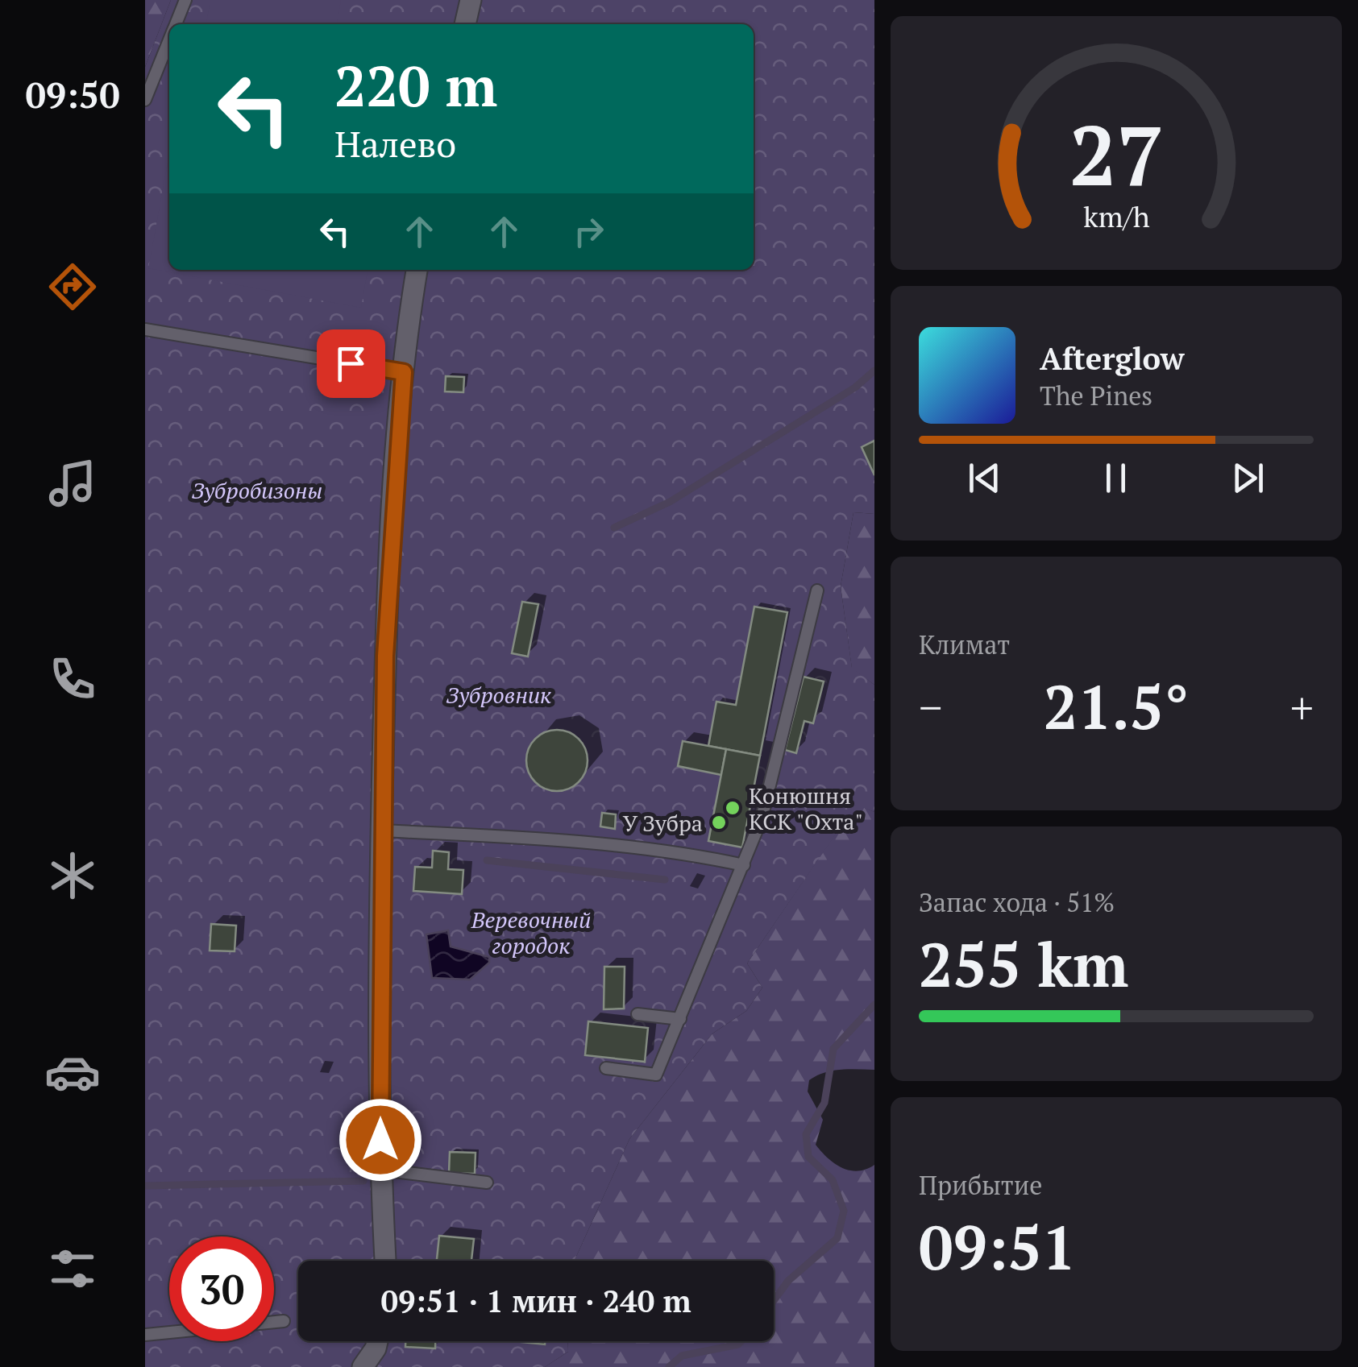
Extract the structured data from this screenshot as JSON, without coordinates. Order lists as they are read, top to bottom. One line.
{"parks":["Зубробизоны","Зубровник","Веревочный городок"],"places":["Конюшня КСК \"Охта\"","У Зубра"],"page":{"tabs":"09:50","turn":["220 m","Налево"],"song":["Afterglow","The Pines"],"tile":["Климат",["Запас хода · 51%","255 km"],["Прибытие","09:51"]],"heat":["−","21.5°","+"],"limit":"30","trip":"09:51 · 1 мин · 240 m","gauge":["27","km/h"]}}
